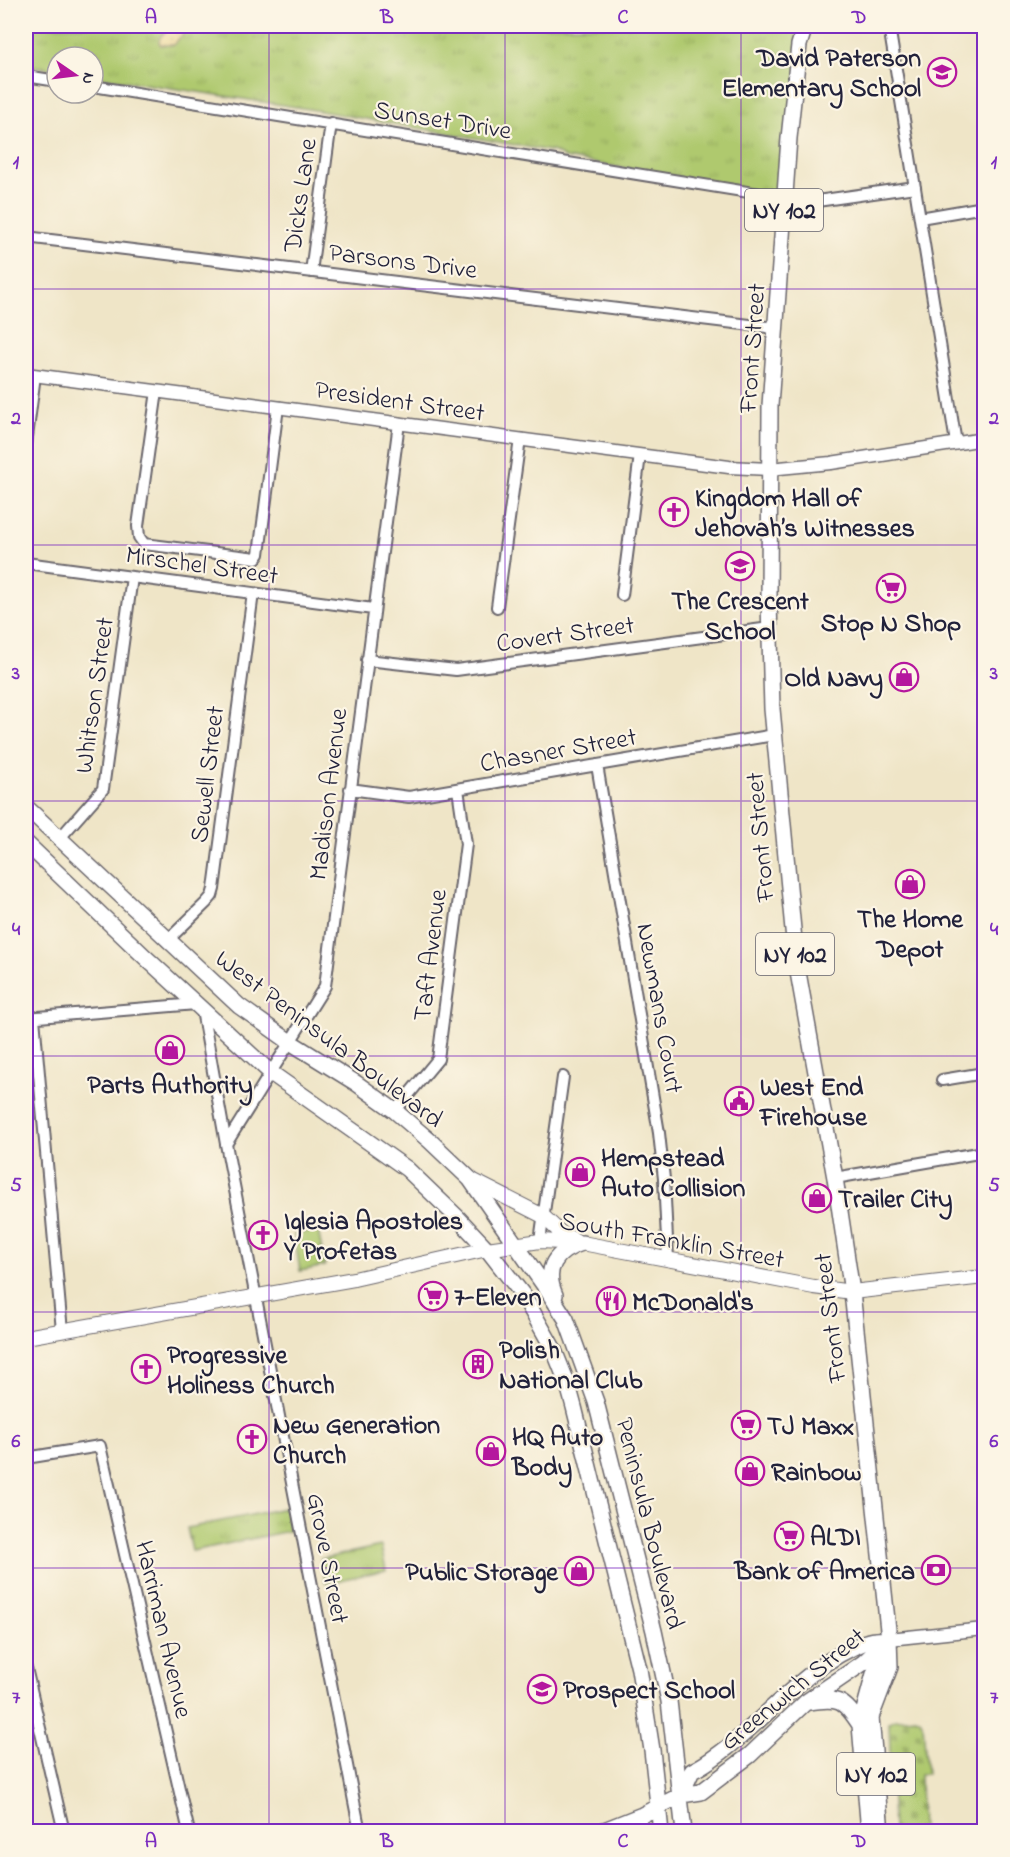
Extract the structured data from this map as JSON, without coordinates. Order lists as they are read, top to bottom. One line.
{"streets":{"main road":["NY 102","Front Street","West Peninsula Boulevard","South Franklin Street","Peninsula Boulevard","Greenwich Street"],"street":["Sunset Drive","Dicks Lane","Parsons Drive","President Street","Mirschel Street","Covert Street","Whitson Street","Chasner Street","Sewell Street","Madison Avenue","Taft Avenue","Newmans Court","Grove Street","Harriman Avenue"]},"crossings":[["Sunset Drive","Dicks Lane"],["Sunset Drive","Front Street"],["Dicks Lane","Parsons Drive"],["Parsons Drive","Front Street"],["Front Street","President Street"],["Front Street","Covert Street"],["Front Street","Chasner Street"],["Front Street","South Franklin Street"],["Front Street","Greenwich Street"],["President Street","Madison Avenue"],["Mirschel Street","Whitson Street"],["Mirschel Street","Sewell Street"],["Mirschel Street","Madison Avenue"],["Covert Street","Madison Avenue"],["Whitson Street","West Peninsula Boulevard"],["Chasner Street","Madison Avenue"],["Chasner Street","Taft Avenue"],["Chasner Street","Newmans Court"],["Sewell Street","West Peninsula Boulevard"],["Madison Avenue","West Peninsula Boulevard"],["Madison Avenue","Grove Street"],["Taft Avenue","West Peninsula Boulevard"],["Newmans Court","South Franklin Street"],["West Peninsula Boulevard","South Franklin Street"],["West Peninsula Boulevard","Peninsula Boulevard"],["West Peninsula Boulevard","Grove Street"],["South Franklin Street","Peninsula Boulevard"],["South Franklin Street","Grove Street"],["Peninsula Boulevard","Greenwich Street"]],"places":{"school or university":["David Paterson Elementary School","The Crescent School","Prospect School"],"church":["Kingdom Hall of Jehovah’s Witnesses","Iglesia Apostoles Y Profetas","Progressive Holiness Church","New Generation Church"],"supermarket":["Stop N Shop","7-Eleven","TJ Maxx","ALDI"],"shop":["Old Navy","The Home Depot","Parts Authority","Hempstead Auto Collision","Trailer City","HQ Auto Body","Rainbow","Public Storage"],"public building":["West End Firehouse"],"restaurant":["McDonald's"],"building":["Polish National Club"],"bank":["Bank of America"]},"north":"right","grid":{"columns":["A","B","C","D"],"rows":["1","2","3","4","5","6","7"]}}
